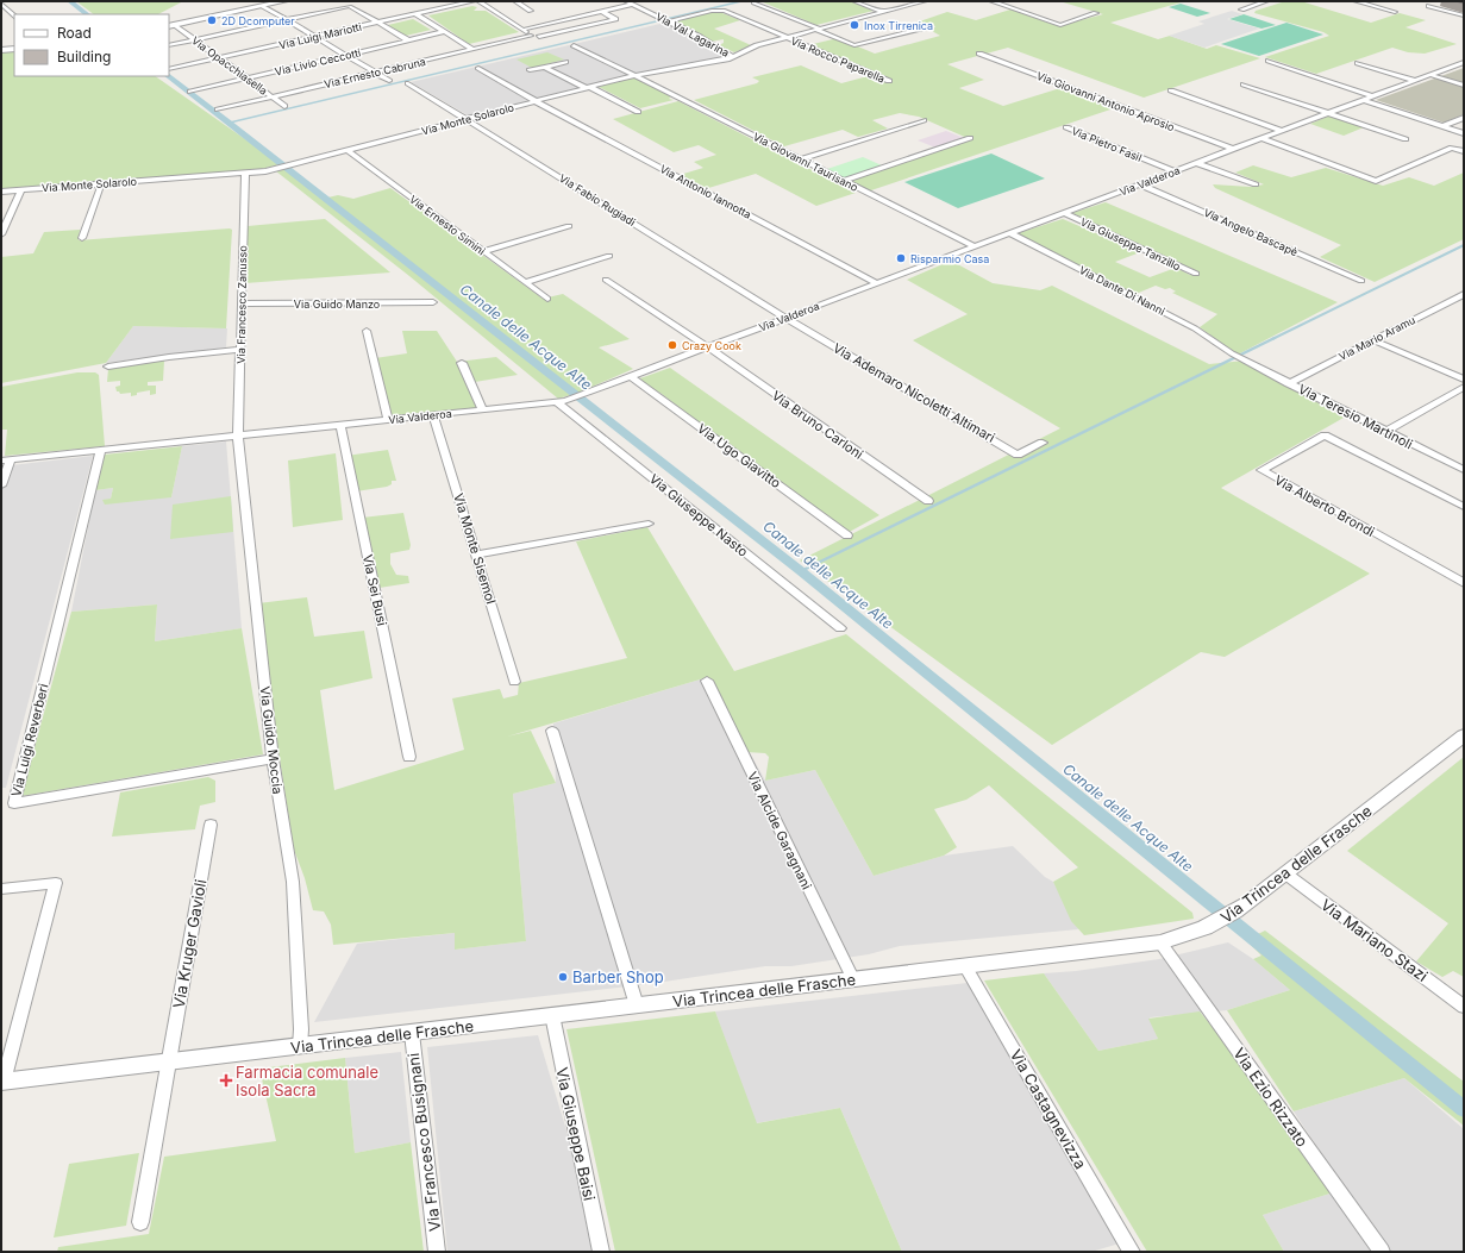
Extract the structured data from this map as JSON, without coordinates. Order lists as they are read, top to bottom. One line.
{"streets":{"street":["Via Val Lagarina","Via Luigi Mariotti","Via Rocco Paparella","Via Livio Ceccotti","Via Opacchiasella","Via Ernesto Cabruna","Via Giovanni Antonio Aprosio","Via Monte Solarolo","Via Pietro Fasil","Via Giovanni Taurisano","Via Valderoa","Via Antonio Iannotta","Via Fabio Rugiadi","Via Ernesto Simini","Via Angelo Bascapè","Via Giuseppe Tanzillo","Via Dante Di Nanni","Via Guido Manzo","Via Francesco Zanusso","Via Mario Aramu","Via Ademaro Nicoletti Altimari","Via Teresio Martinoli","Via Bruno Carloni","Via Ugo Giavitto","Via Alberto Brondi","Via Giuseppe Nasto","Via Monte Sisemol","Via Sei Busi","Via Luigi Reverberi","Via Guido Moccia","Via Alcide Garagnani","Via Trincea delle Frasche","Via Mariano Stazi","Via Kruger Gavioli","Via Ezio Rizzato","Via Castagnevizza","Via Giuseppe Baisi","Via Francesco Busignani"]},"crossings":[["Via Val Lagarina","Via Rocco Paparella"],["Via Val Lagarina","Via Ernesto Cabruna"],["Via Val Lagarina","Via Monte Solarolo"],["Via Luigi Mariotti","Via Opacchiasella"],["Via Rocco Paparella","Via Monte Solarolo"],["Via Livio Ceccotti","Via Opacchiasella"],["Via Opacchiasella","Via Ernesto Cabruna"],["Via Giovanni Antonio Aprosio","Via Valderoa"],["Via Monte Solarolo","Via Giovanni Taurisano"],["Via Monte Solarolo","Via Antonio Iannotta"],["Via Monte Solarolo","Via Fabio Rugiadi"],["Via Monte Solarolo","Via Ernesto Simini"],["Via Monte Solarolo","Via Francesco Zanusso"],["Via Pietro Fasil","Via Valderoa"],["Via Giovanni Taurisano","Via Valderoa"],["Via Valderoa","Via Antonio Iannotta"],["Via Valderoa","Via Fabio Rugiadi"],["Via Valderoa","Via Angelo Bascapè"],["Via Valderoa","Via Giuseppe Tanzillo"],["Via Valderoa","Via Dante Di Nanni"],["Via Valderoa","Via Francesco Zanusso"],["Via Valderoa","Via Ademaro Nicoletti Altimari"],["Via Valderoa","Via Bruno Carloni"],["Via Valderoa","Via Ugo Giavitto"],["Via Valderoa","Via Giuseppe Nasto"],["Via Valderoa","Via Monte Sisemol"],["Via Valderoa","Via Sei Busi"],["Via Valderoa","Via Luigi Reverberi"],["Via Valderoa","Via Guido Moccia"],["Via Fabio Rugiadi","Via Ademaro Nicoletti Altimari"],["Via Dante Di Nanni","Via Teresio Martinoli"],["Via Guido Manzo","Via Francesco Zanusso"],["Via Francesco Zanusso","Via Guido Moccia"],["Via Mario Aramu","Via Teresio Martinoli"],["Via Luigi Reverberi","Via Guido Moccia"],["Via Guido Moccia","Via Trincea delle Frasche"],["Via Alcide Garagnani","Via Trincea delle Frasche"],["Via Trincea delle Frasche","Via Mariano Stazi"],["Via Trincea delle Frasche","Via Kruger Gavioli"],["Via Trincea delle Frasche","Via Ezio Rizzato"],["Via Trincea delle Frasche","Via Castagnevizza"],["Via Trincea delle Frasche","Via Giuseppe Baisi"],["Via Trincea delle Frasche","Via Francesco Busignani"]],"water":["Canale delle Acque Alte"],"places":{"other":["2D Dcomputer","Inox Tirrenica","Risparmio Casa","Crazy Cook","Barber Shop"],"health":["Farmacia comunale Isola Sacra"]},"legend":["Road","Building"]}
